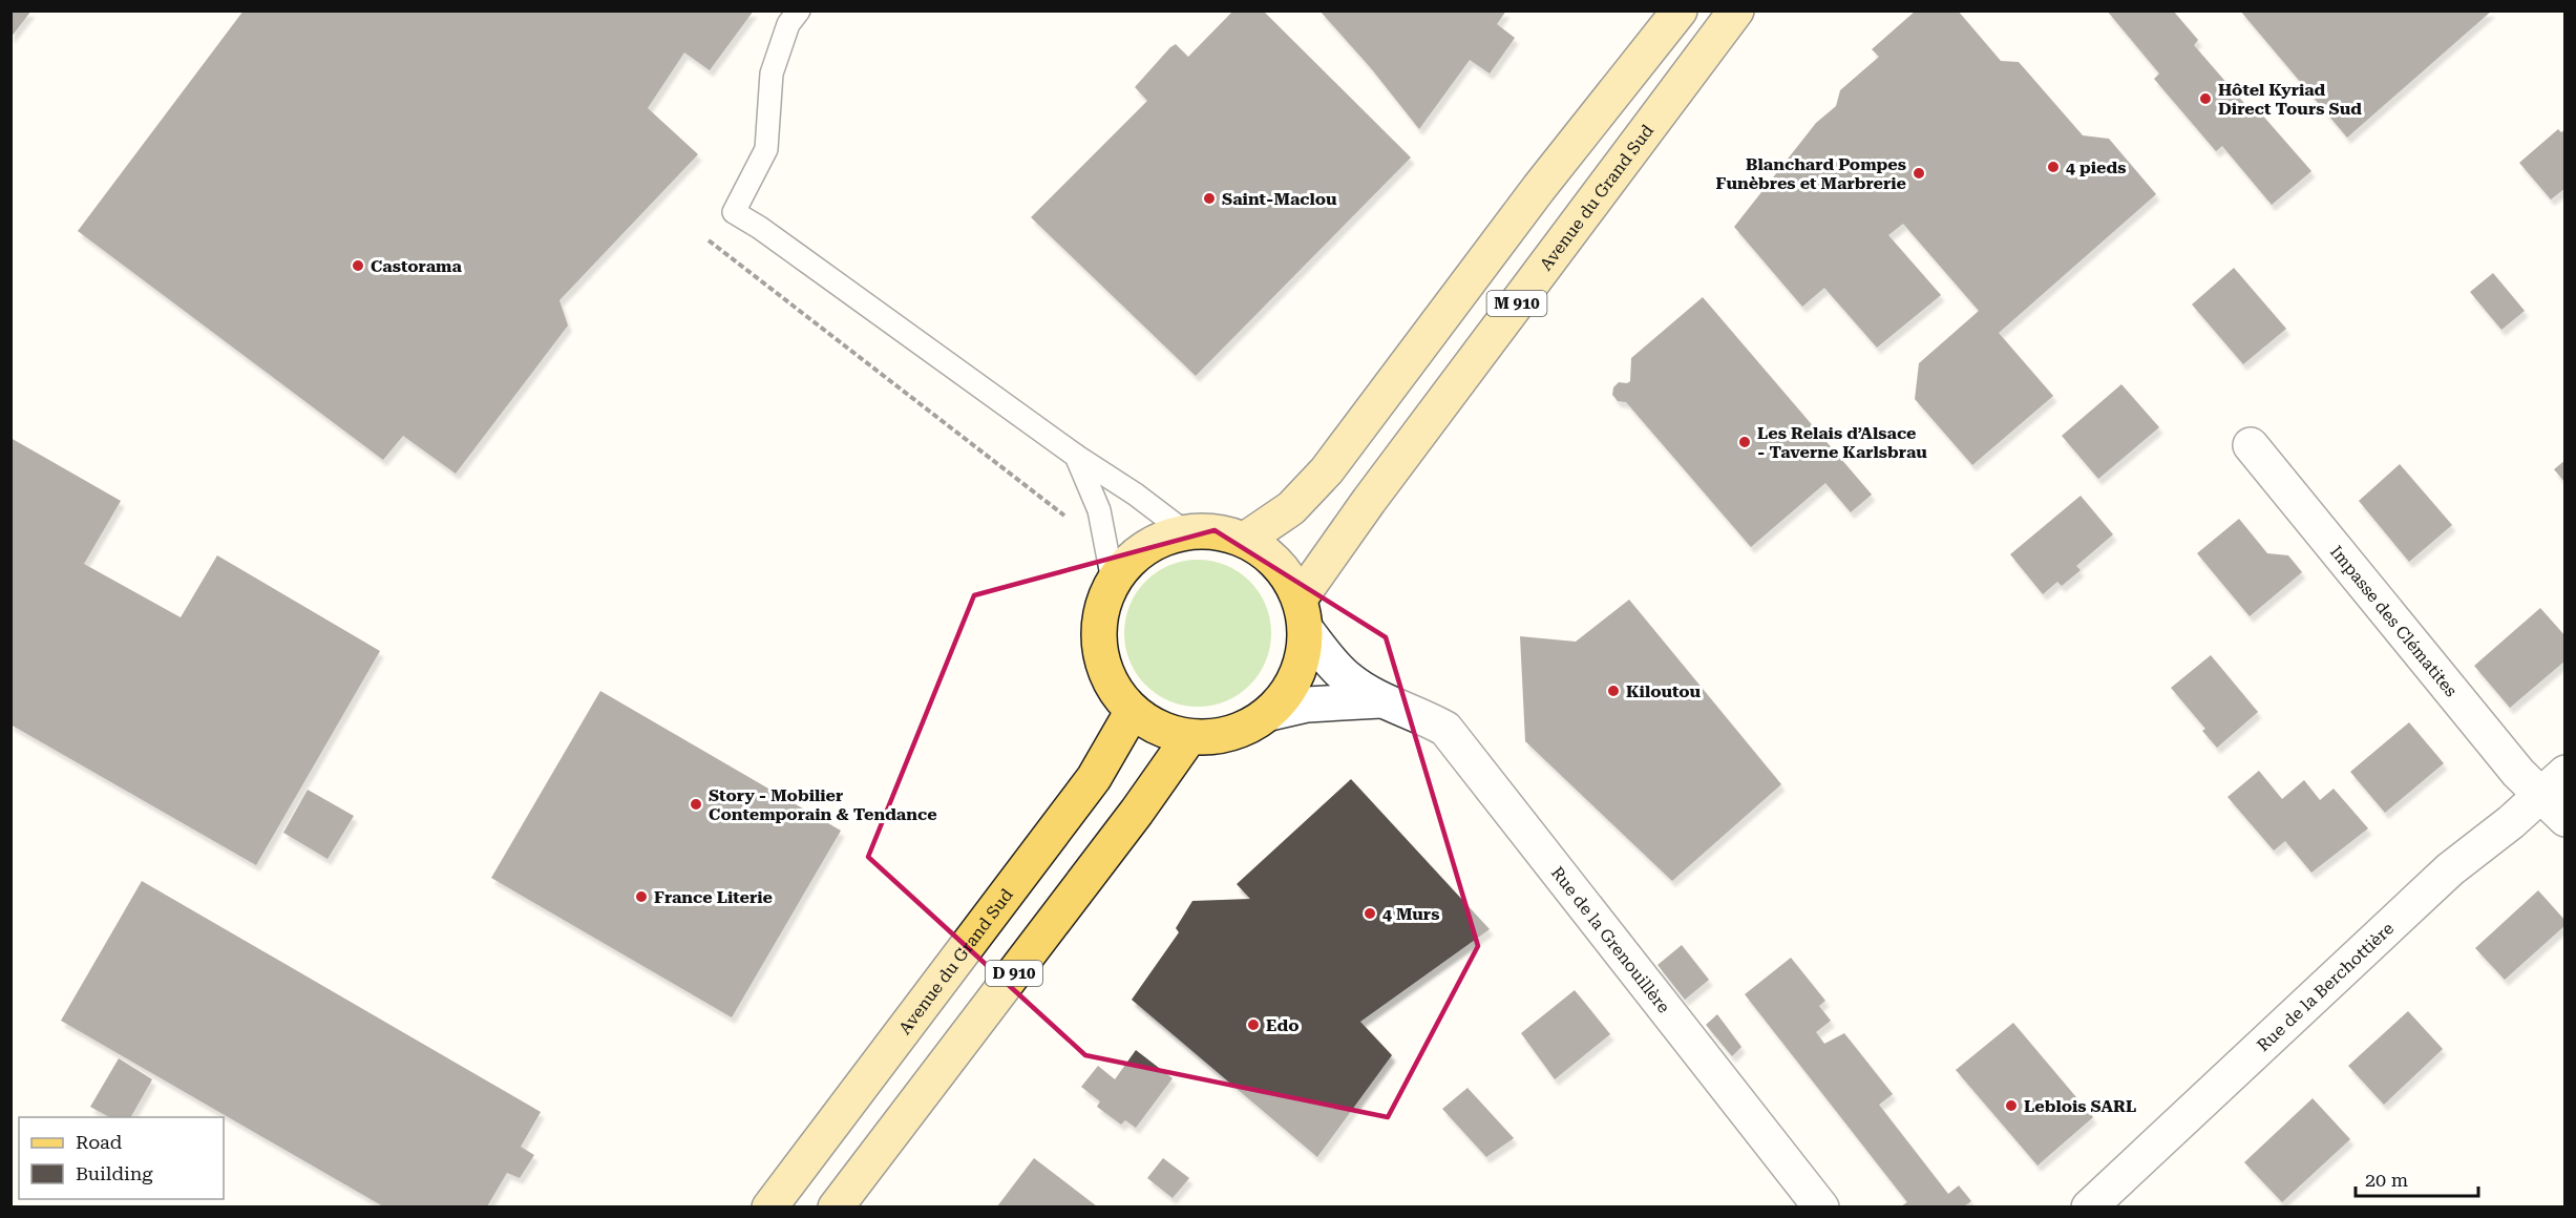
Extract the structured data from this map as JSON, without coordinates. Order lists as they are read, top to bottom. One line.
{"streets":{"main road":["Avenue du Grand Sud","M 910","D 910"],"street":["Impasse des Clématites","Rue de la Grenouillère","Rue de la Berchottière"]},"crossings":[["Avenue du Grand Sud","Rue de la Grenouillère"],["Avenue du Grand Sud","D 910"],["Impasse des Clématites","Rue de la Berchottière"],["Rue de la Grenouillère","D 910"]],"places":["Hôtel Kyriad Direct Tours Sud","4 pieds","Blanchard Pompes Funèbres et Marbrerie","Saint-Maclou","Castorama","Les Relais d’Alsace - Taverne Karlsbrau","Kiloutou","Story - Mobilier Contemporain & Tendance","France Literie","4 Murs","Edo","Leblois SARL"],"legend":["Road","Building"],"scale_bar":"20 m"}
